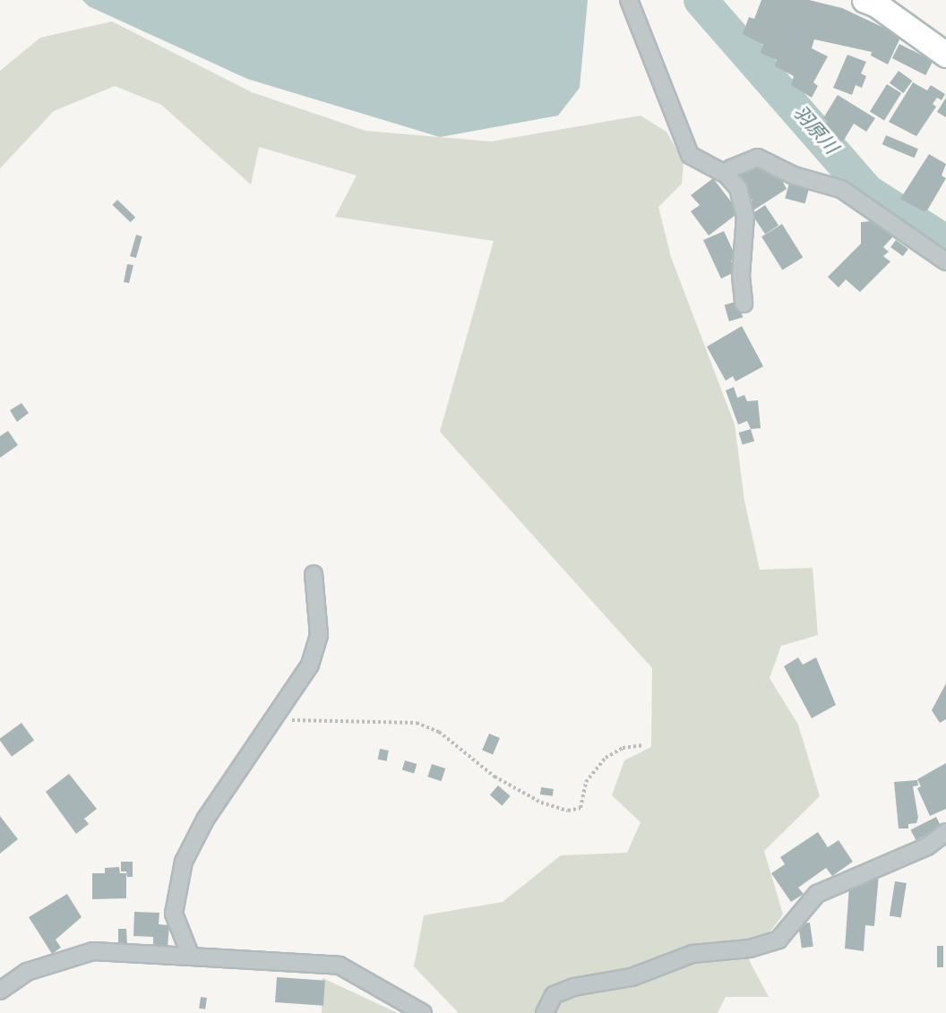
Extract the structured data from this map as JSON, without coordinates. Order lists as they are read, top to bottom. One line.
{"water":["羽原川"]}
